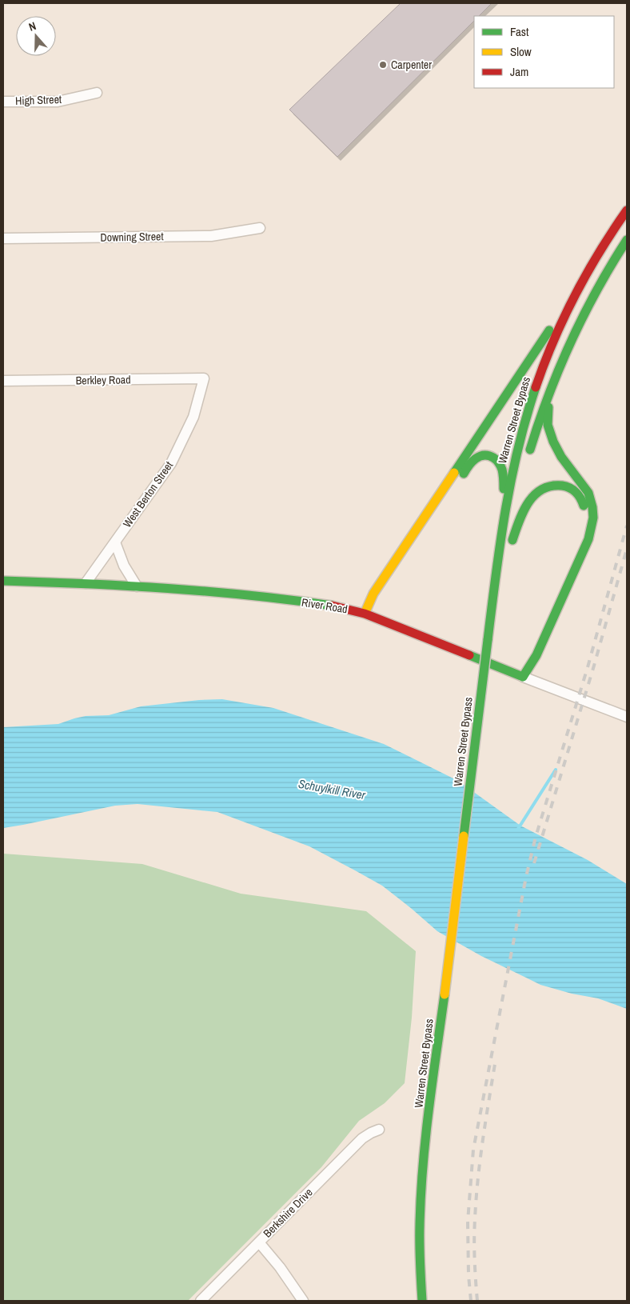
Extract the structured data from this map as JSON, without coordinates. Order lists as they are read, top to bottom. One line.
{"streets":{"main road":["Warren Street Bypass","River Road"],"street":["High Street","Downing Street","Berkley Road","West Berton Street","Berkshire Drive"]},"crossings":[["Berkley Road","West Berton Street"],["West Berton Street","River Road"]],"water":["Schuylkill River"],"places":["Carpenter"],"legend":["Fast","Slow","Jam"],"north":"top"}
